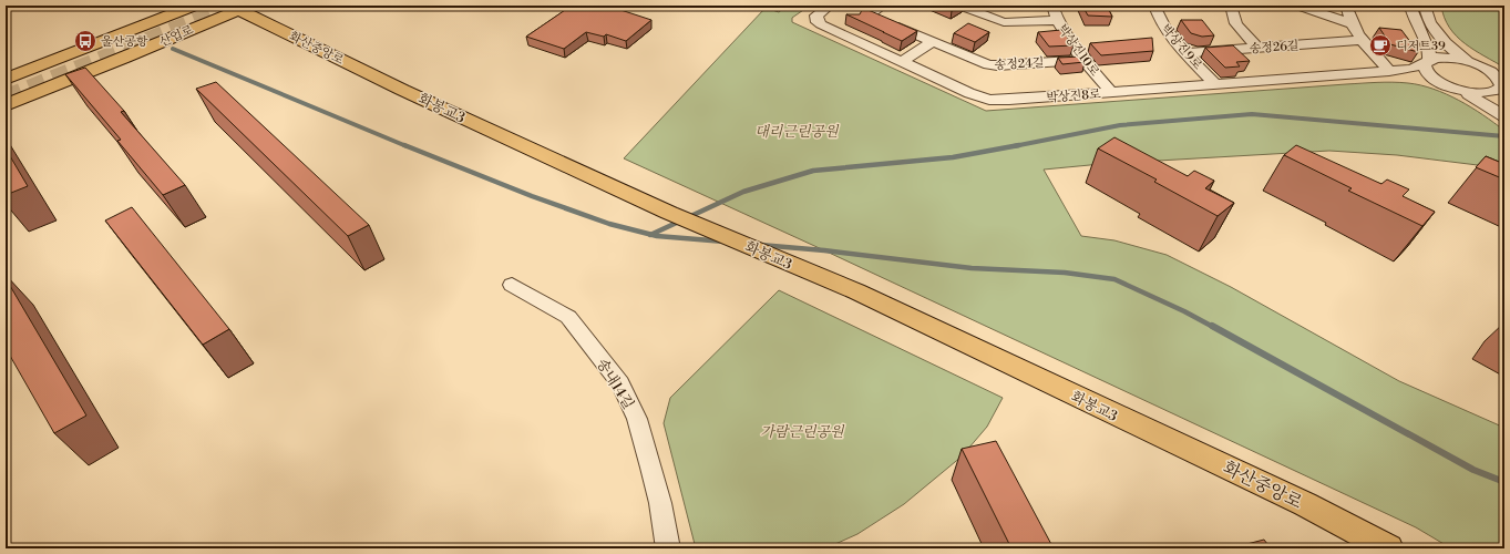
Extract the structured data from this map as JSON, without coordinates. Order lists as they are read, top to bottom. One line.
{"streets":{"main road":["산업로","화산중앙로","화봉교3"],"street":["박상진9로","송정26길","박상진10로","송정24길","박상진8로","송내14길"]},"crossings":[["산업로","화산중앙로"],["박상진9로","송정26길"],["박상진9로","박상진8로"],["화산중앙로","화봉교3"],["박상진10로","송정24길"],["박상진10로","박상진8로"]],"parks":["대리근린공원","가람근린공원"],"places":{"bus stop":["울산공항"],"cafe":["디저트39"]}}
